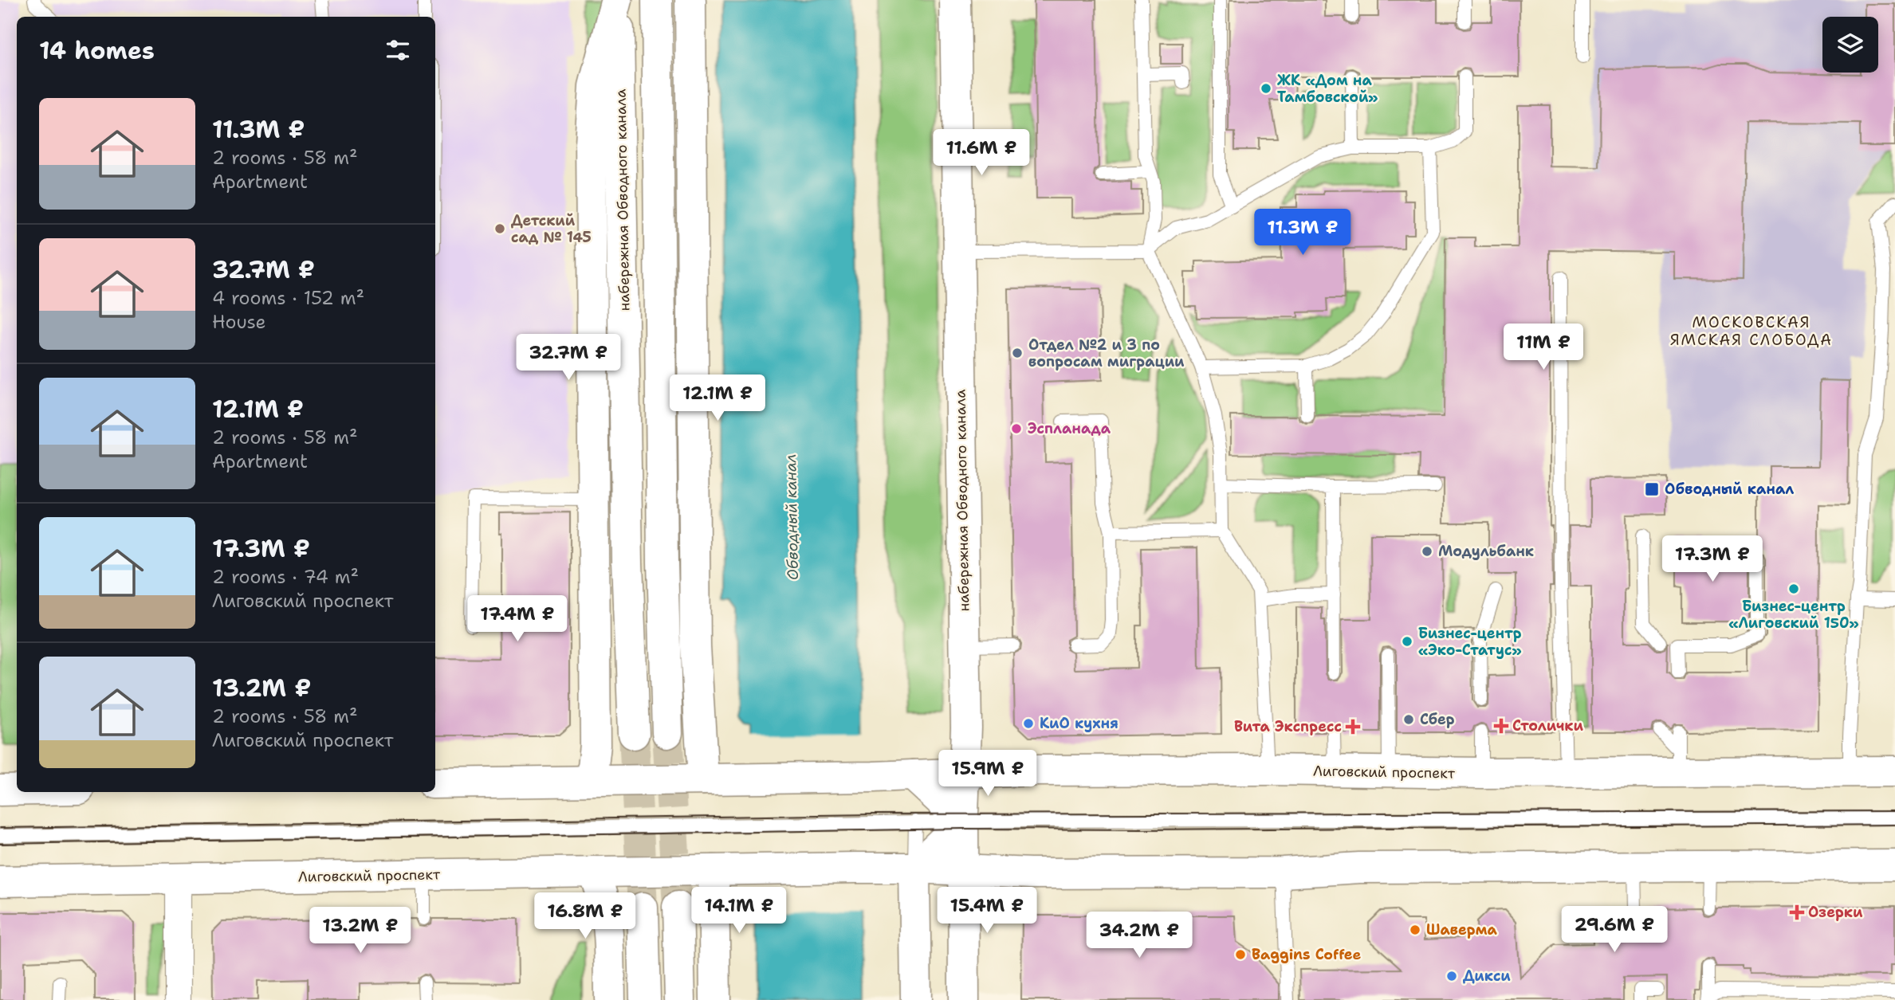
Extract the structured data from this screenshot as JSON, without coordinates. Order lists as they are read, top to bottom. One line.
{"streets":{"main road":["набережная Обводного канала","Лиговский проспект"]},"crossings":[["набережная Обводного канала","Лиговский проспект"]],"districts":["МОСКОВСКАЯ ЯМСКАЯ СЛОБОДА"],"water":["Обводный канал"],"places":{"other":["ЖК «Дом на Тамбовской»","Детский сад № 145","Отдел №2 и 3 по вопросам миграции","Эспланада","Модульбанк","Бизнес-центр «Лиговский 150»","Бизнес-центр «Эко-Статус»","Сбер","КиО кухня","Шаверма","Baggins Coffee","Дикси"],"transit":["Обводный канал"],"health":["Столички","Вита Экспресс","Озерки"]},"page":{"heading":"14 homes","list":[{"name":"11.3M ₽","note":"2 rooms · 58 m² · Apartment"},{"name":"32.7M ₽","note":"4 rooms · 152 m² · House"},{"name":"12.1M ₽","note":"2 rooms · 58 m² · Apartment"},{"name":"17.3M ₽","note":"2 rooms · 74 m² · Лиговский проспект"},{"name":"13.2M ₽","note":"2 rooms · 58 m² · Лиговский проспект"}],"price":["11.6M ₽","11.3M ₽","11M ₽","32.7M ₽","12.1M ₽","17.3M ₽","17.4M ₽","15.9M ₽","14.1M ₽","15.4M ₽","16.8M ₽","29.6M ₽","13.2M ₽","34.2M ₽"]}}
